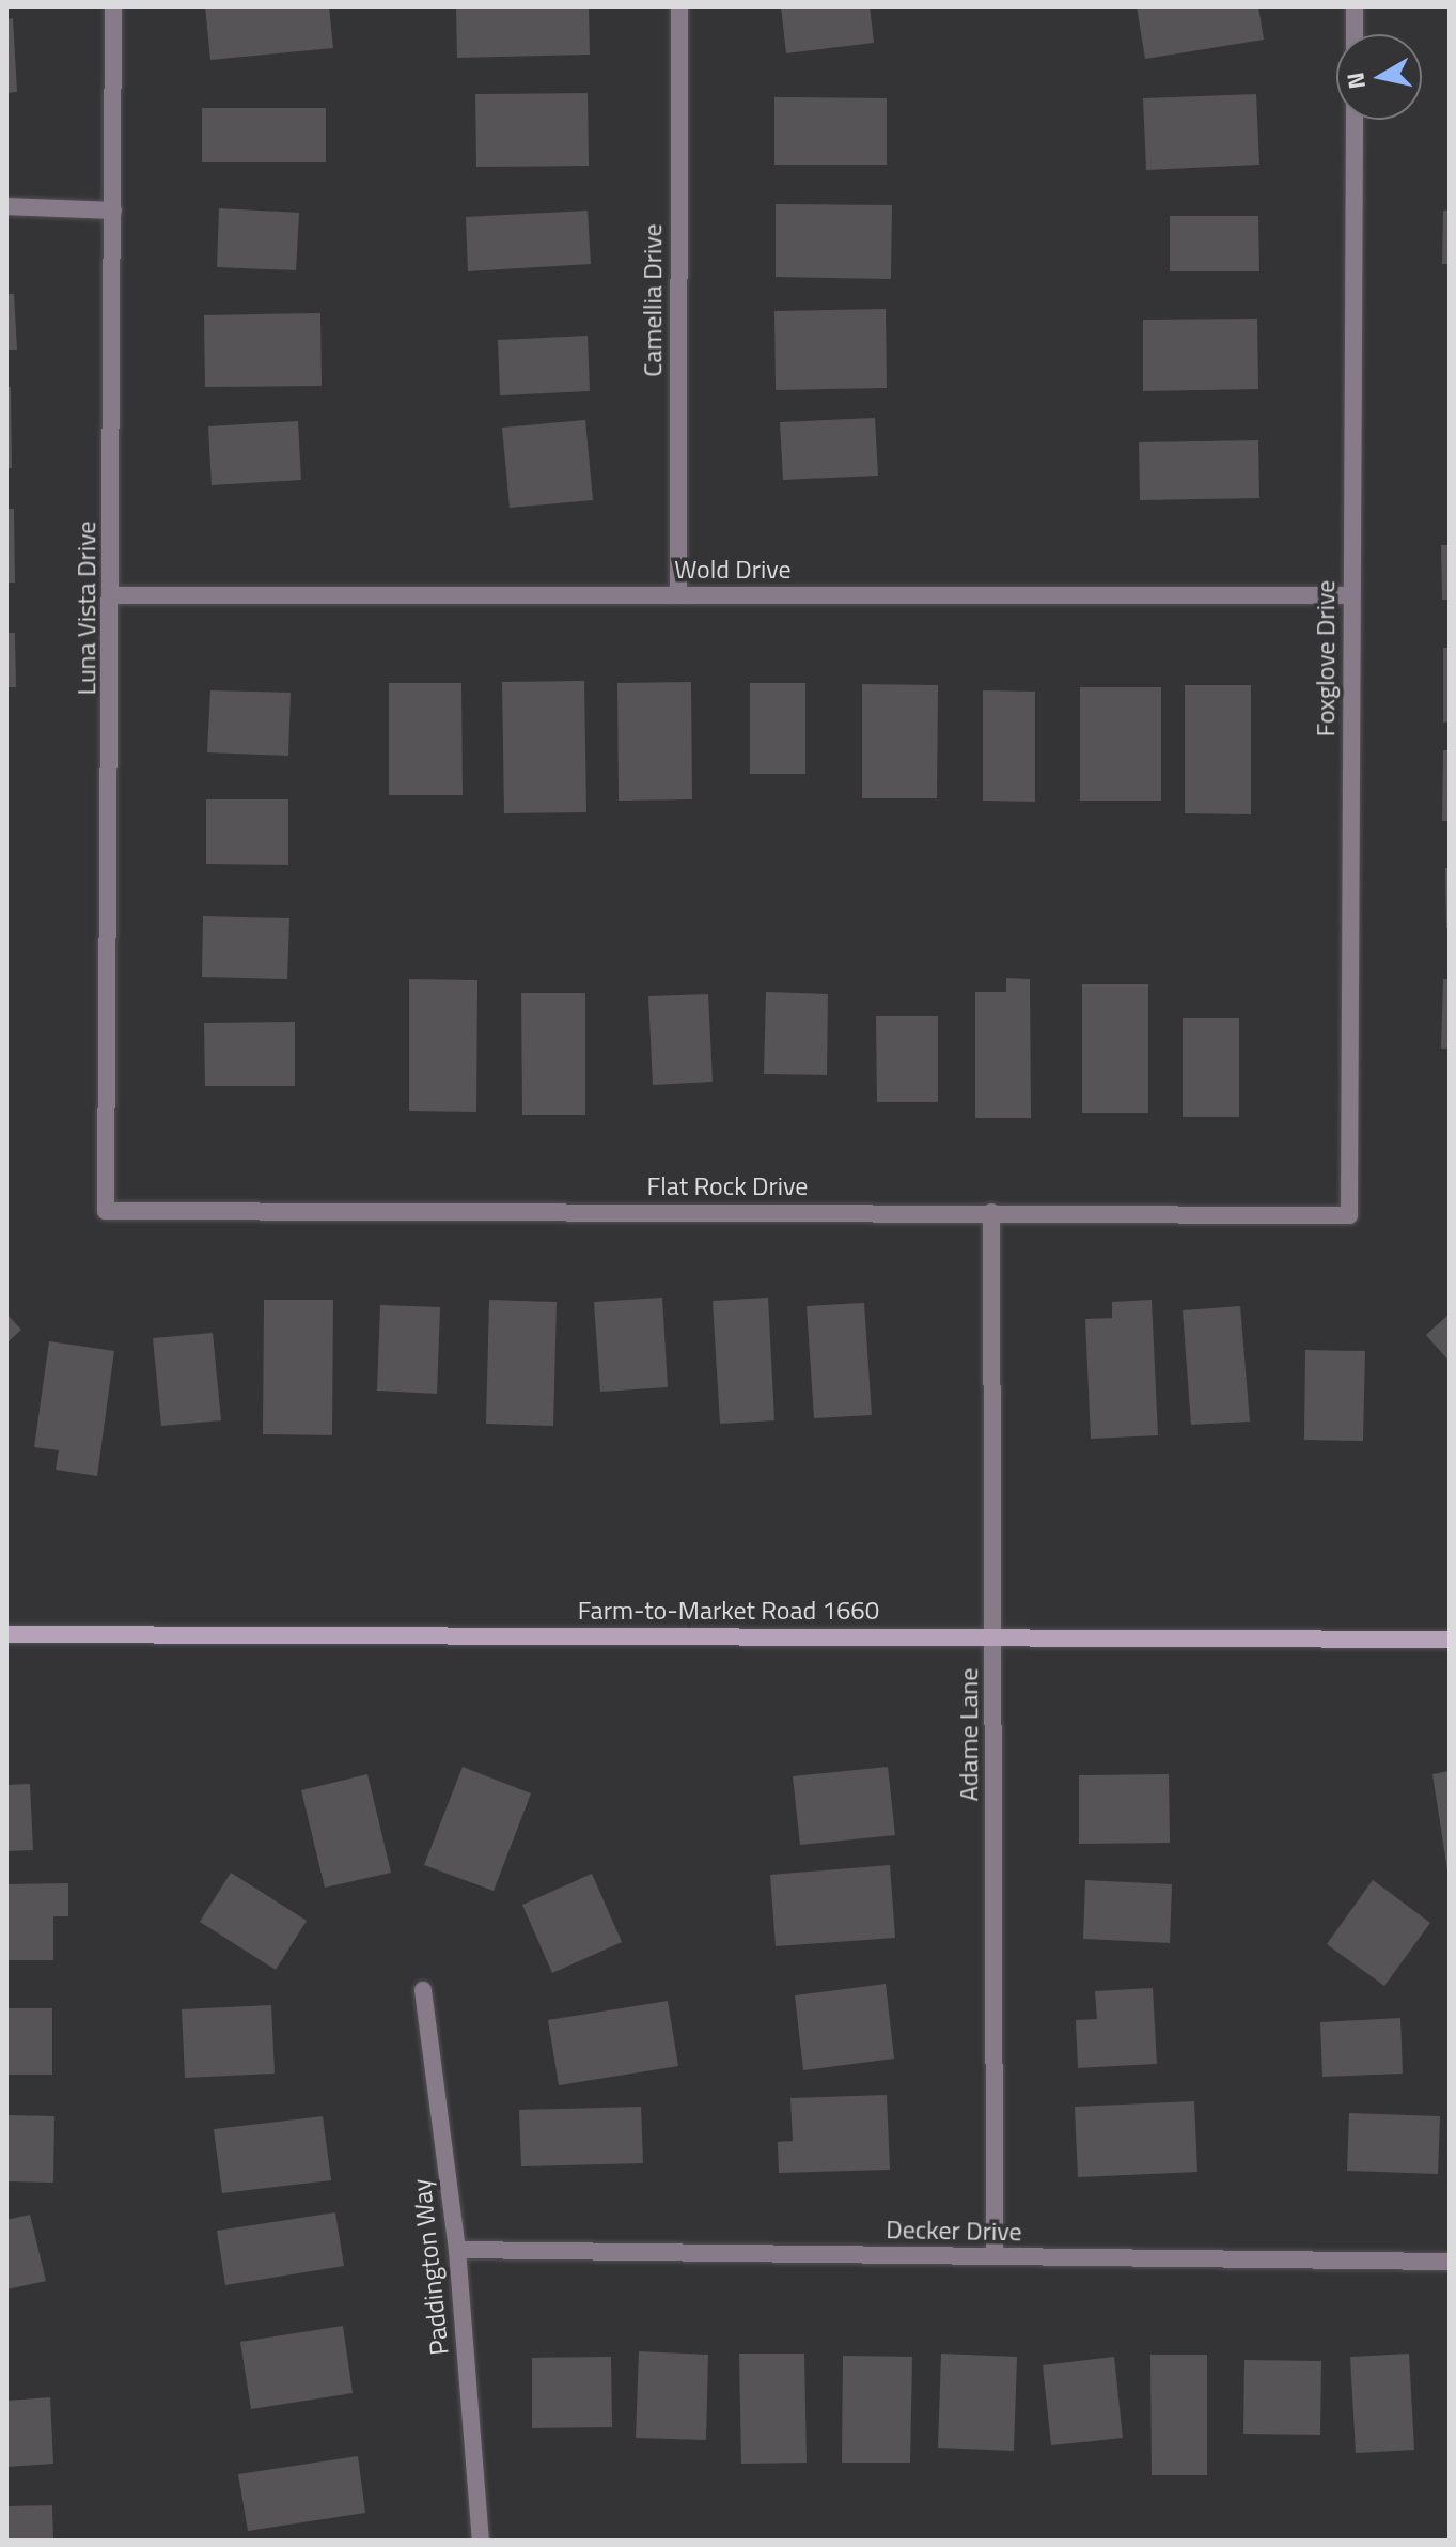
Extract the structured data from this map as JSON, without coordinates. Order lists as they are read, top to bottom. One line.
{"streets":{"main road":["Farm-to-Market Road 1660"],"street":["Camellia Drive","Wold Drive","Luna Vista Drive","Foxglove Drive","Flat Rock Drive","Adame Lane","Decker Drive","Paddington Way"]},"crossings":[["Camellia Drive","Wold Drive"],["Wold Drive","Luna Vista Drive"],["Wold Drive","Foxglove Drive"],["Luna Vista Drive","Flat Rock Drive"],["Foxglove Drive","Flat Rock Drive"],["Flat Rock Drive","Adame Lane"],["Farm-to-Market Road 1660","Adame Lane"],["Adame Lane","Decker Drive"],["Decker Drive","Paddington Way"]],"north":"left"}
